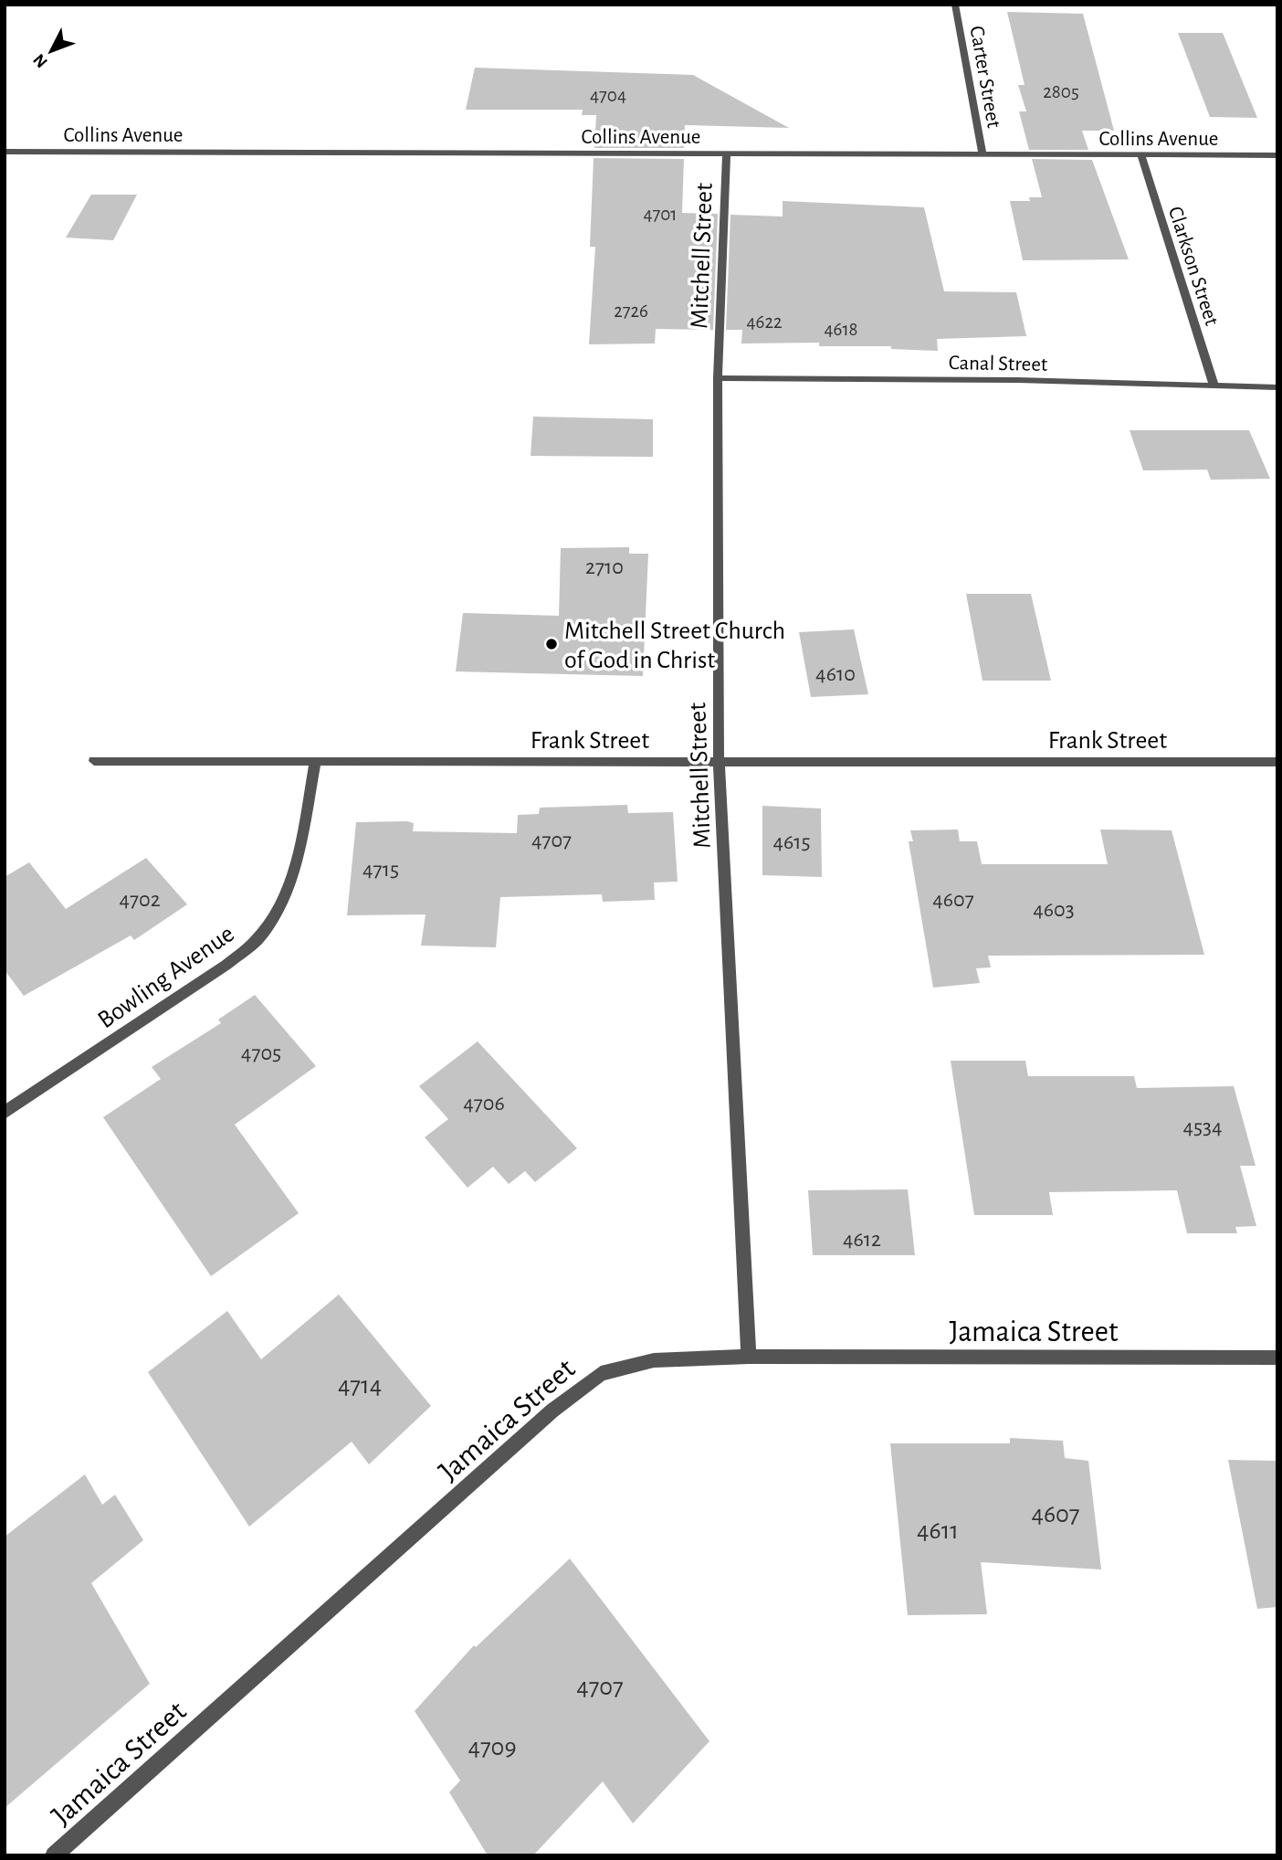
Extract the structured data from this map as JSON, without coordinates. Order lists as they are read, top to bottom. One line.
{"streets":{"street":["Carter Street","Collins Avenue","Mitchell Street","Clarkson Street","Canal Street","Frank Street","Bowling Avenue","Jamaica Street"]},"crossings":[["Carter Street","Collins Avenue"],["Collins Avenue","Mitchell Street"],["Collins Avenue","Clarkson Street"],["Mitchell Street","Canal Street"],["Mitchell Street","Frank Street"],["Mitchell Street","Jamaica Street"],["Clarkson Street","Canal Street"],["Frank Street","Bowling Avenue"]],"places":["Mitchell Street Church of God in Christ"],"house_numbers":["2805","4704","4701","2726","4622","4618","2710","4610","4707","4615","4715","4702","4607","4603","4705","4706","4534","4612","4714","4607","4611","4707","4709"],"north":"bottom left"}
